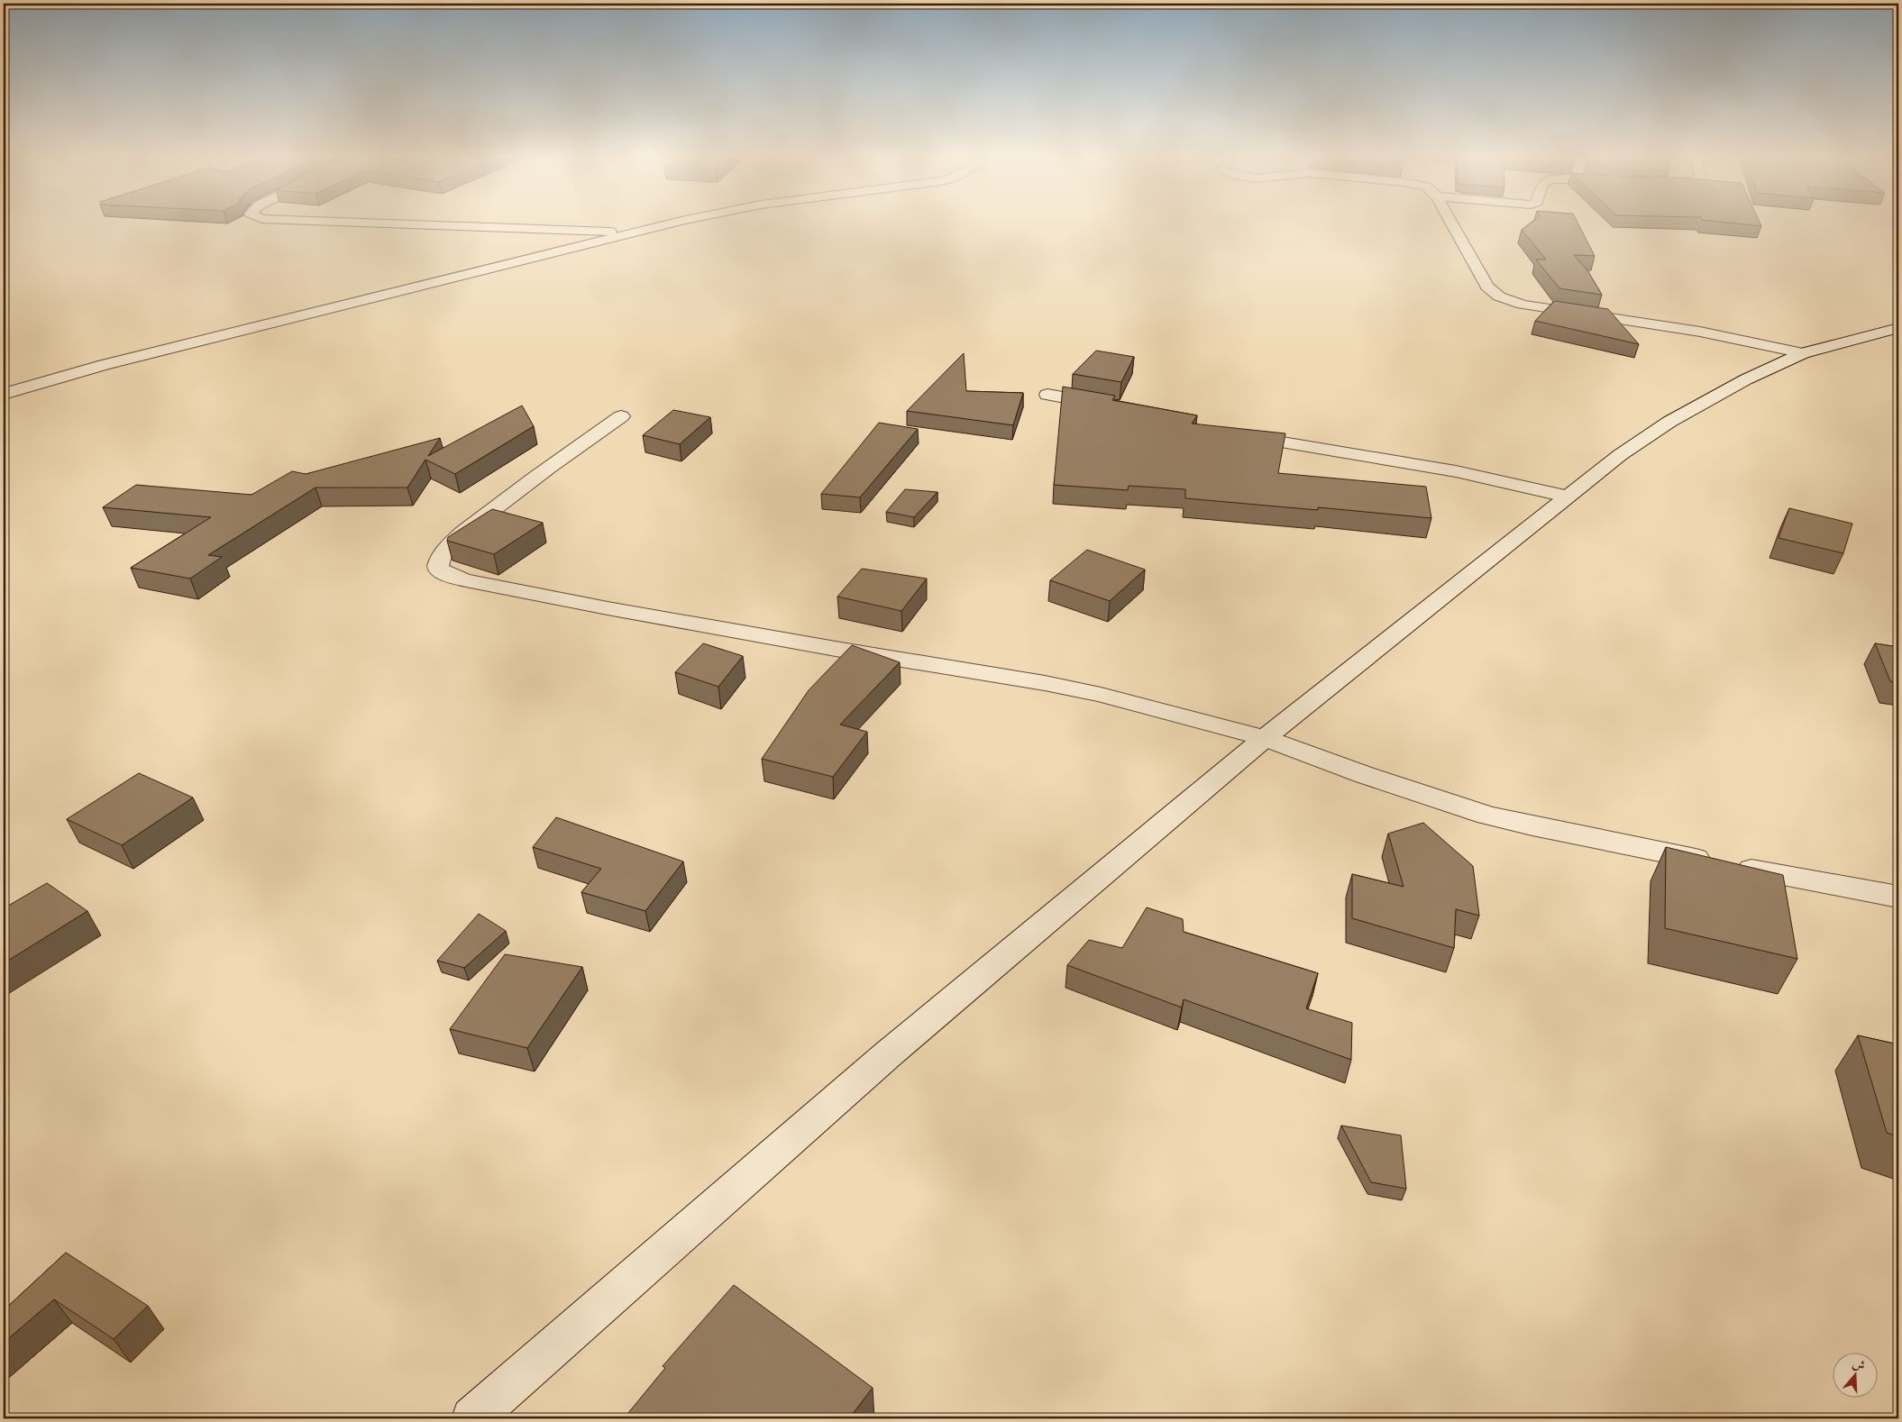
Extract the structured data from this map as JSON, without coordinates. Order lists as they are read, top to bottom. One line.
{"north":"top"}
